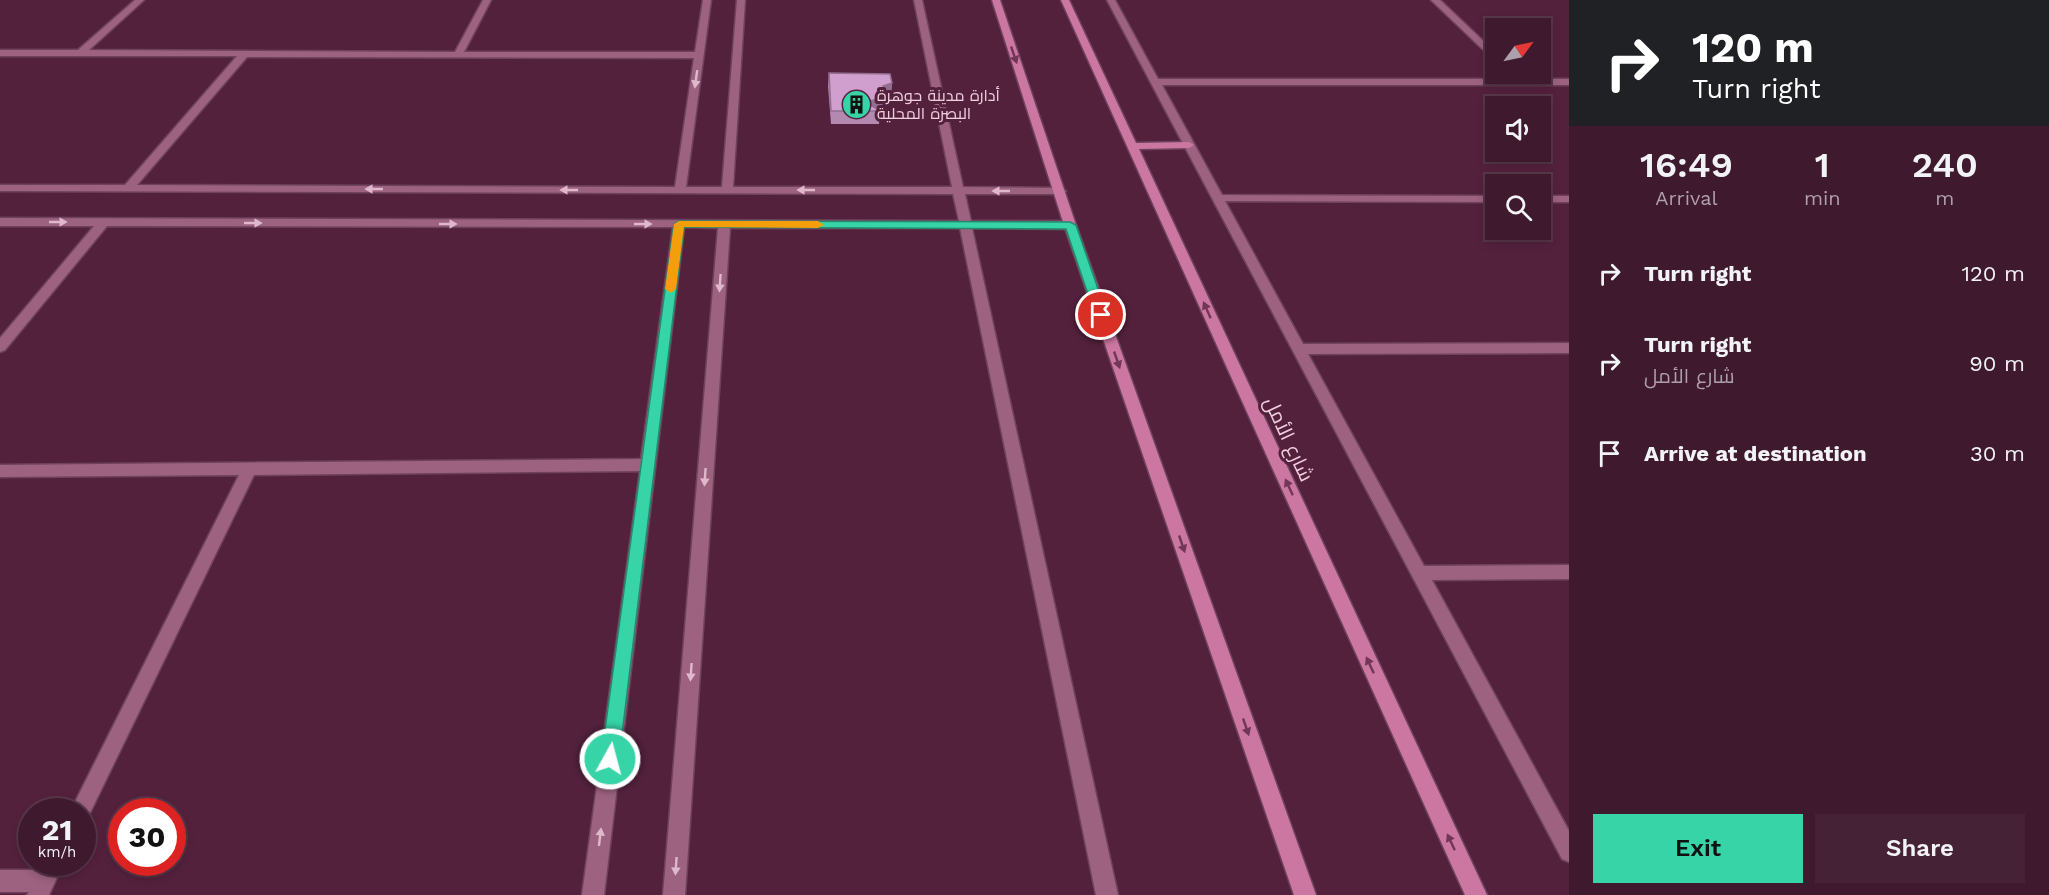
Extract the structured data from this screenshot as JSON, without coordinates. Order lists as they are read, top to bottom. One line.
{"streets":{"main road":["شارع الأمل"]},"places":{"building":["أدارة مدينة جوهرة البصرة المحلية"]},"north":"top right","page":{"turn":["120 m","Turn right"],"eta":["16:49","Arrival","1","min","240","m"],"list":[{"name":"Turn right","value":"120 m"},{"name":"Turn right","note":"شارع الأمل","value":"90 m"},{"name":"Arrive at destination","value":"30 m"}],"speed":"21 km/h","limit":"30","buttons":["Exit","Share"]}}
